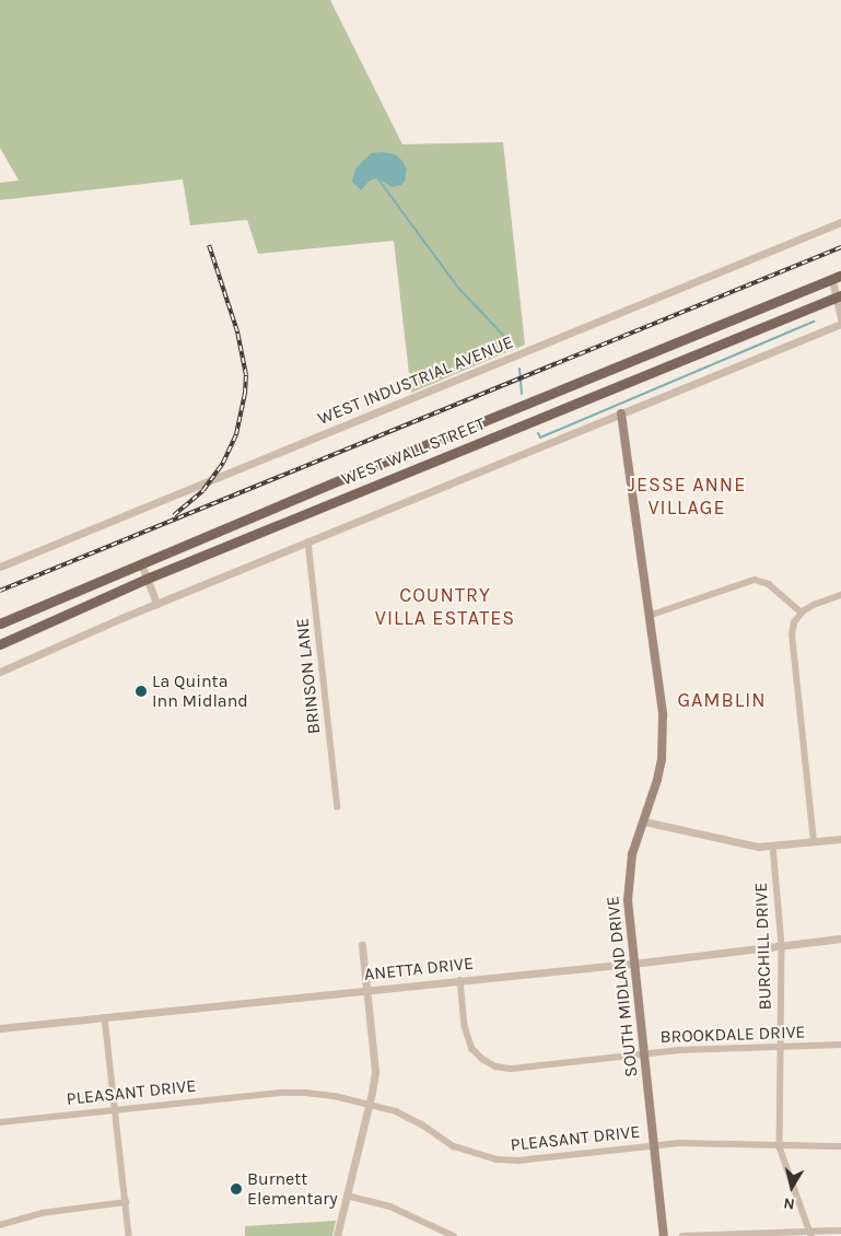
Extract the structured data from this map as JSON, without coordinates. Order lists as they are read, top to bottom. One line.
{"streets":{"main road":["WEST WALL STREET","SOUTH MIDLAND DRIVE"],"street":["WEST INDUSTRIAL AVENUE","BRINSON LANE","BURCHILL DRIVE","ANETTA DRIVE","BROOKDALE DRIVE","PLEASANT DRIVE"]},"crossings":[["BURCHILL DRIVE","ANETTA DRIVE"],["BURCHILL DRIVE","BROOKDALE DRIVE"],["BURCHILL DRIVE","PLEASANT DRIVE"],["ANETTA DRIVE","SOUTH MIDLAND DRIVE"],["ANETTA DRIVE","BROOKDALE DRIVE"],["SOUTH MIDLAND DRIVE","BROOKDALE DRIVE"],["SOUTH MIDLAND DRIVE","PLEASANT DRIVE"]],"districts":["JESSE ANNE VILLAGE","COUNTRY VILLA ESTATES","GAMBLIN"],"places":["La Quinta Inn Midland","Burnett Elementary"],"north":"bottom"}
